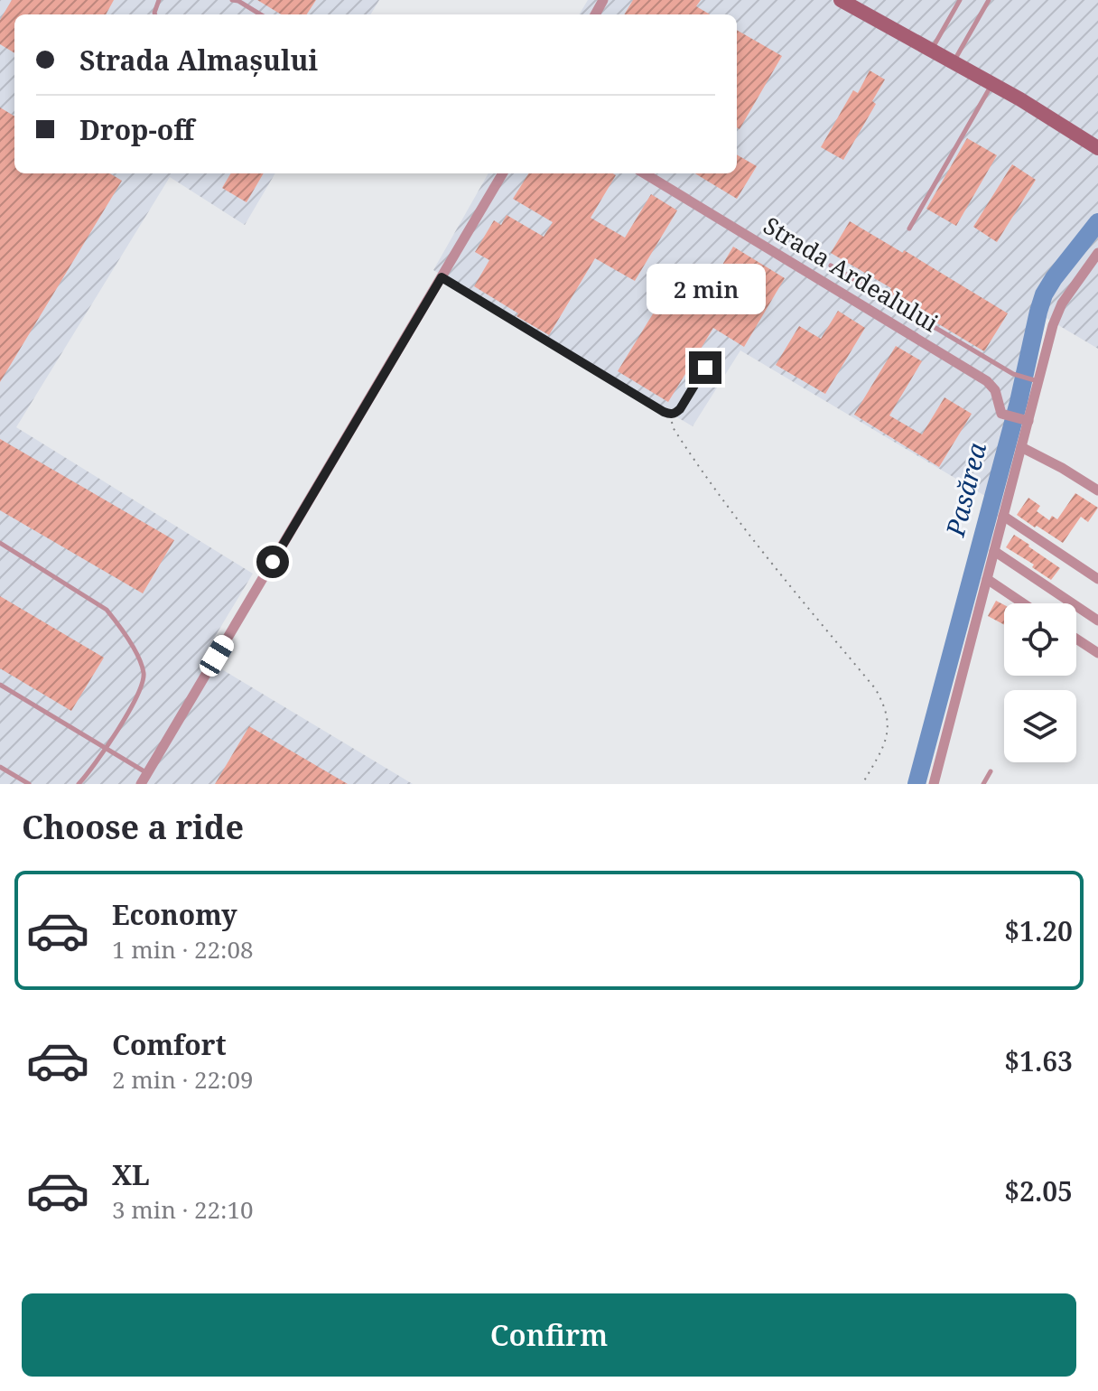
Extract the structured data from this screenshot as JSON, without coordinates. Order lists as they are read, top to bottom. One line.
{"streets":{"street":["Strada Ardealului"]},"water":["Pasărea"],"page":{"banner":["Strada Almașului","Drop-off"],"bubble":"2 min","heading":"Choose a ride","list":[{"name":"Economy","note":"1 min · 22:08","value":"$1.20"},{"name":"Comfort","note":"2 min · 22:09","value":"$1.63"},{"name":"XL","note":"3 min · 22:10","value":"$2.05"}],"buttons":"Confirm"}}
